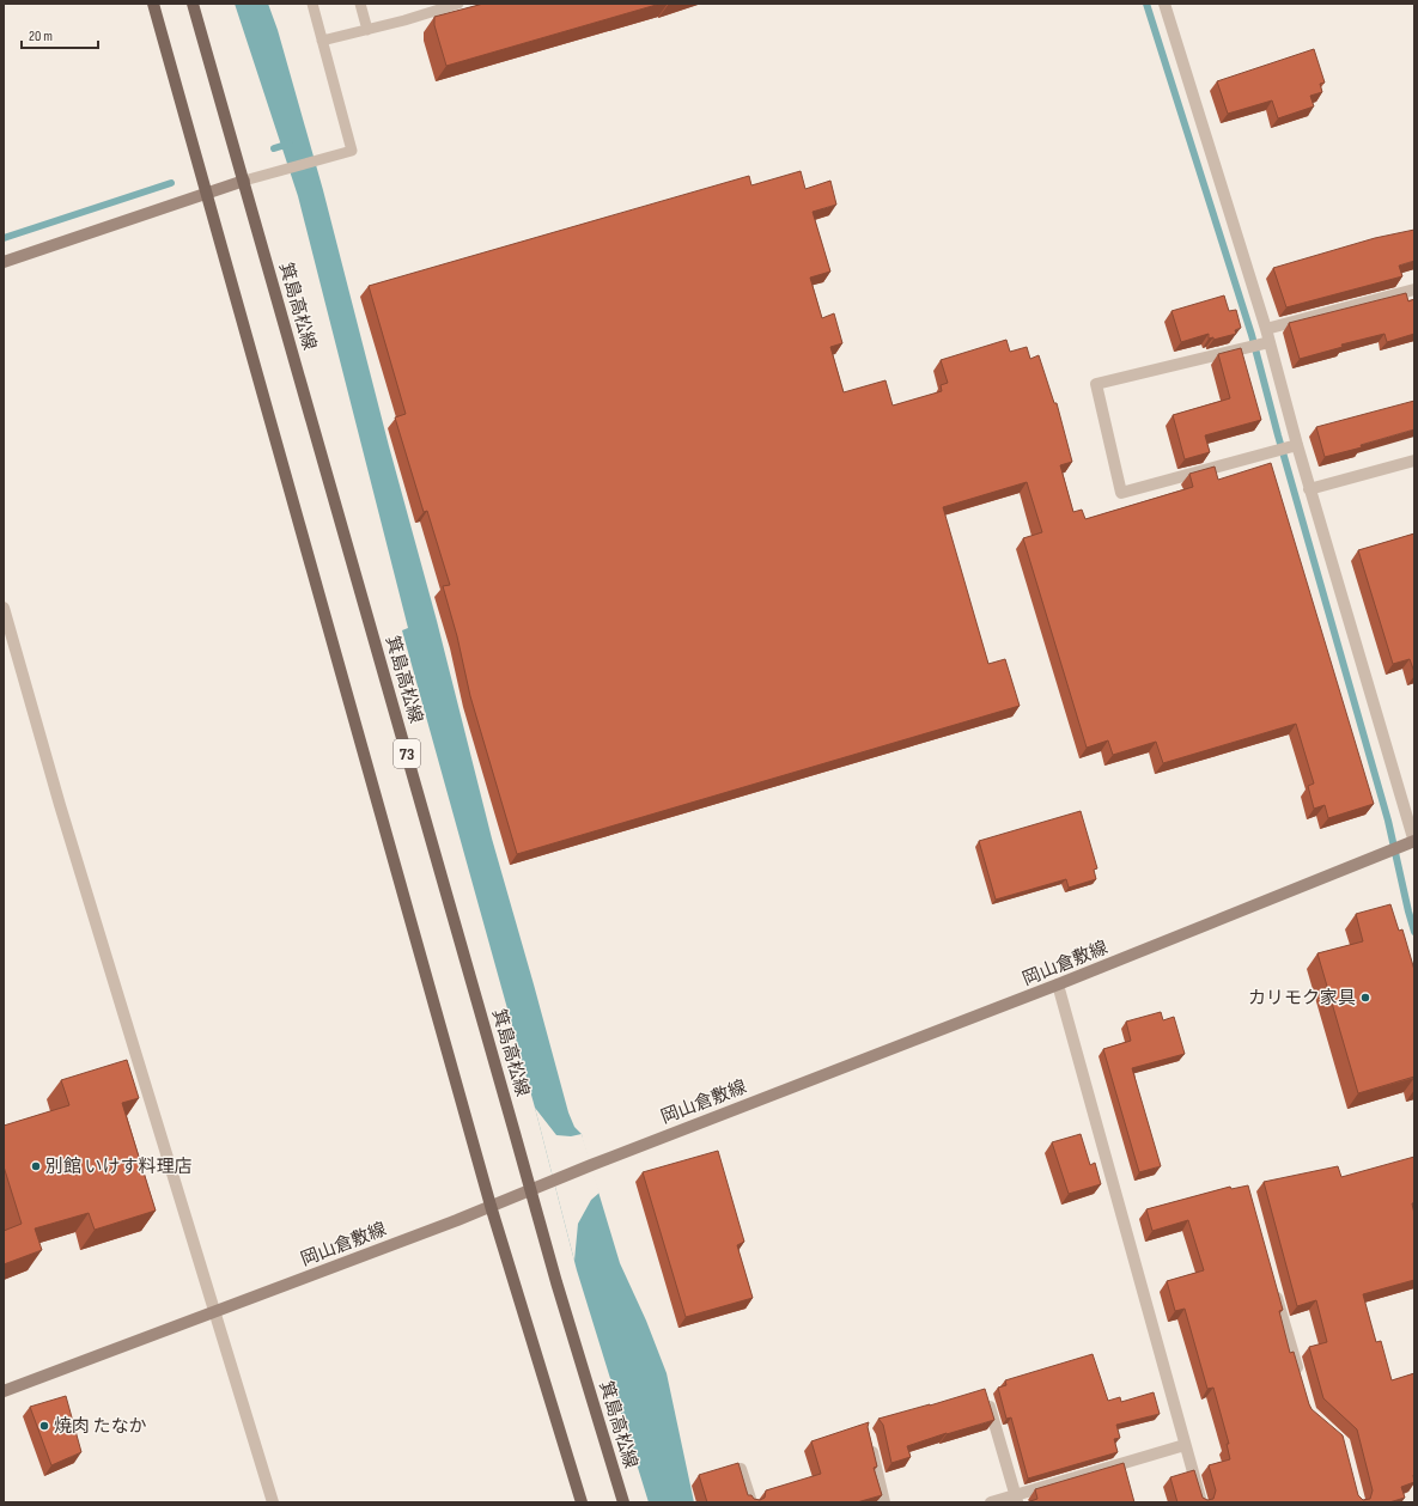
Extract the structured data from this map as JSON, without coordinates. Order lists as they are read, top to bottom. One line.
{"streets":{"main road":["箕島高松線","73","岡山倉敷線"]},"crossings":[["箕島高松線","岡山倉敷線"],["73","岡山倉敷線"]],"places":["カリモク家具","別館 いけす料理店","焼肉 たなか"],"scale_bar":"20 m"}
